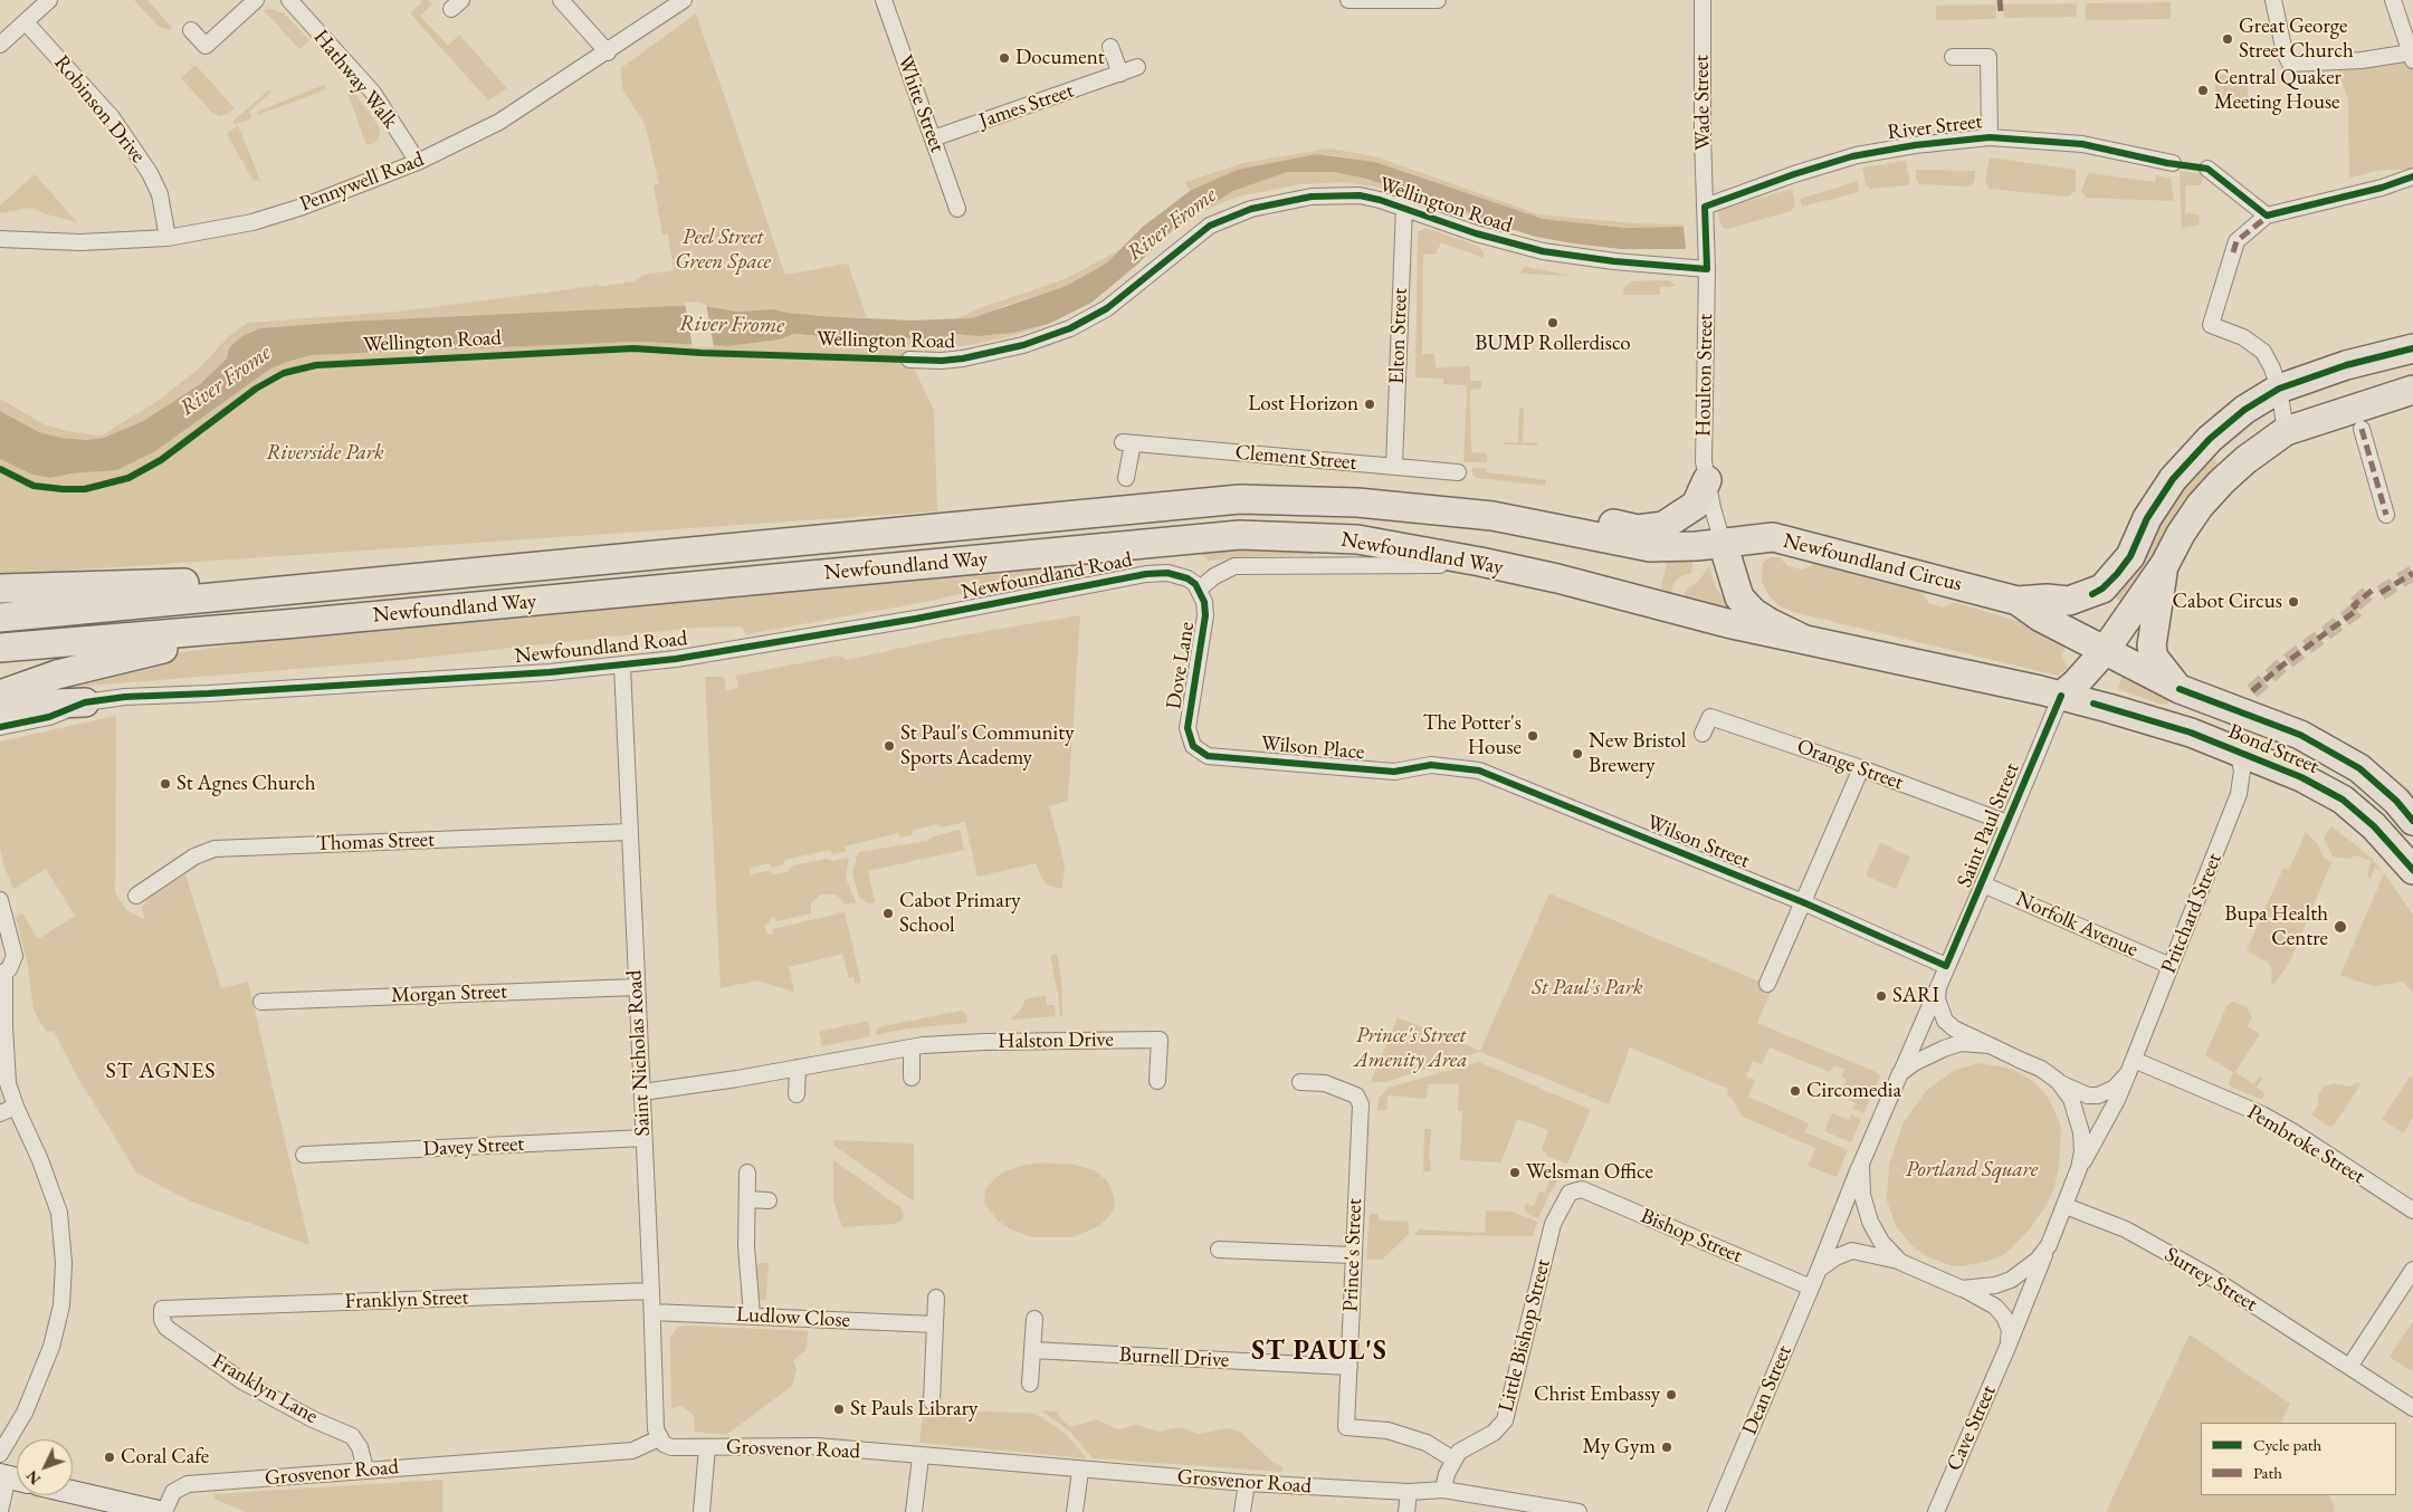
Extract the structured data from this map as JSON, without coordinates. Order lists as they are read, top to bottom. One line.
{"streets":{"highway":["Newfoundland Way","Newfoundland Circus","Bond Street"],"street":["Hathway Walk","Wade Street","White Street","James Street","Robinson Drive","River Street","Pennywell Road","Wellington Road","Elton Street","Houlton Street","Clement Street","Newfoundland Road","Dove Lane","Wilson Place","Orange Street","Saint Paul Street","Thomas Street","Wilson Street","Pritchard Street","Norfolk Avenue","Morgan Street","Halston Drive","Saint Nicholas Road","Pembroke Street","Davey Street","Bishop Street","Prince's Street","Surrey Street","Franklyn Street","Ludlow Close","Little Bishop Street","Burnell Drive","Franklyn Lane","Dean Street","Cave Street","Grosvenor Road"]},"crossings":[["Hathway Walk","Pennywell Road"],["Wade Street","River Street"],["Wade Street","Houlton Street"],["White Street","James Street"],["Robinson Drive","Pennywell Road"],["River Street","Houlton Street"],["Wellington Road","Elton Street"],["Wellington Road","Houlton Street"],["Elton Street","Clement Street"],["Houlton Street","Newfoundland Way"],["Houlton Street","Newfoundland Circus"],["Newfoundland Way","Newfoundland Circus"],["Newfoundland Circus","Bond Street"],["Newfoundland Road","Dove Lane"],["Newfoundland Road","Saint Nicholas Road"],["Dove Lane","Wilson Place"],["Wilson Place","Wilson Street"],["Bond Street","Saint Paul Street"],["Bond Street","Pritchard Street"],["Orange Street","Saint Paul Street"],["Saint Paul Street","Wilson Street"],["Saint Paul Street","Norfolk Avenue"],["Thomas Street","Saint Nicholas Road"],["Pritchard Street","Norfolk Avenue"],["Pritchard Street","Pembroke Street"],["Morgan Street","Saint Nicholas Road"],["Halston Drive","Saint Nicholas Road"],["Saint Nicholas Road","Davey Street"],["Saint Nicholas Road","Franklyn Street"],["Saint Nicholas Road","Ludlow Close"],["Saint Nicholas Road","Grosvenor Road"],["Bishop Street","Little Bishop Street"],["Bishop Street","Dean Street"],["Prince's Street","Little Bishop Street"],["Prince's Street","Burnell Drive"],["Franklyn Street","Franklyn Lane"],["Franklyn Lane","Grosvenor Road"]],"districts":["ST AGNES","ST PAUL'S"],"water":["River Frome"],"parks":["Peel Street Green Space","Riverside Park","St Paul's Park","Prince's Street Amenity Area","Portland Square"],"places":["Great George Street Church","Document","Central Quaker Meeting House","BUMP Rollerdisco","Lost Horizon","Cabot Circus","The Potter's House","St Paul's Community Sports Academy","New Bristol Brewery","St Agnes Church","Cabot Primary School","Bupa Health Centre","SARI","Circomedia","Welsman Office","Christ Embassy","St Pauls Library","My Gym","Coral Cafe"],"legend":["Cycle path","Path"],"north":"bottom left"}
